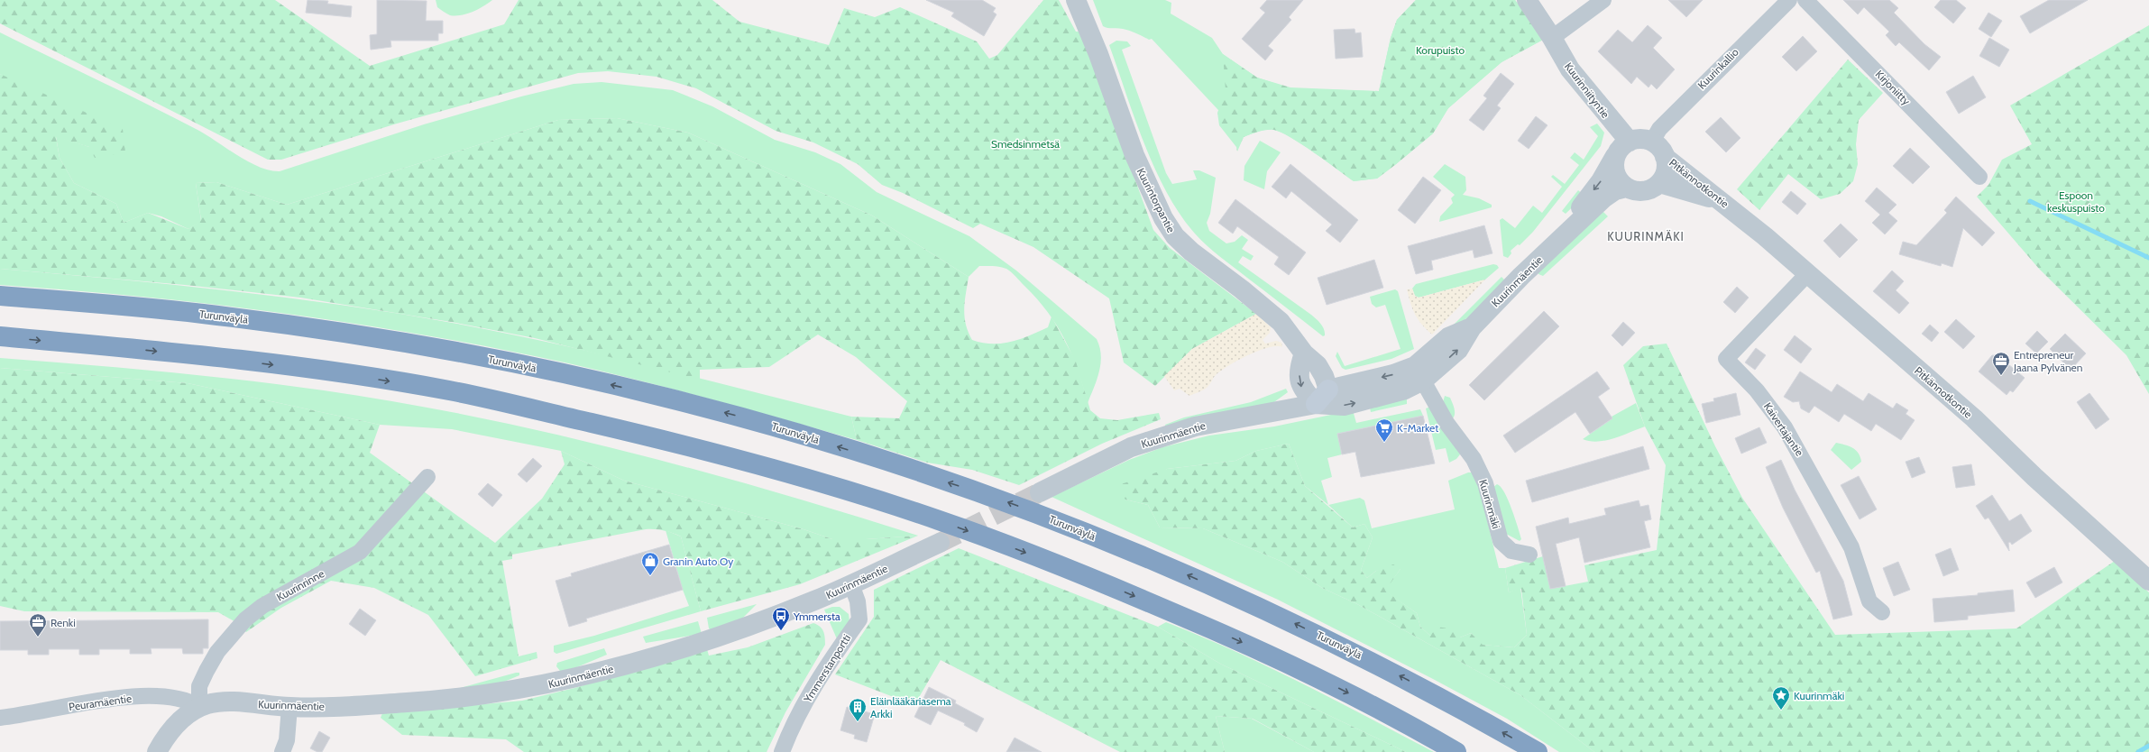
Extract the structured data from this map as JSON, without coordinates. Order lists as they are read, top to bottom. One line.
{"streets":{"highway":["Turunväylä"],"street":["Kuurinkallio","Kirjoniitty","Kuurinniityntie","Pitkännotkontie","Kuurintorpantie","Kuurinmäentie","Kaivertajantie","Kuurinmäki","Kuurinrinne","Ymmerstanportti","Peuramäentie"]},"crossings":[["Kuurinkallio","Kuurinniityntie"],["Kuurinkallio","Pitkännotkontie"],["Kuurinkallio","Kuurinmäentie"],["Kuurinniityntie","Pitkännotkontie"],["Kuurinniityntie","Kuurinmäentie"],["Pitkännotkontie","Kuurinmäentie"],["Pitkännotkontie","Kaivertajantie"],["Kuurintorpantie","Kuurinmäentie"],["Kuurinmäentie","Kuurinmäki"],["Kuurinmäentie","Kuurinrinne"],["Kuurinmäentie","Ymmerstanportti"],["Kuurinmäentie","Peuramäentie"],["Kuurinrinne","Peuramäentie"]],"districts":["KUURINMÄKI"],"parks":["Korupuisto","Smedsinmetsä","Espoon keskuspuisto"],"places":{"office":["Entrepreneur Jaana Pylvänen","Renki"],"supermarket":["K-Market"],"shop":["Granin Auto Oy"],"bus stop":["Ymmersta"],"place":["Kuurinmäki"],"building":["Eläinlääkäriasema Arkki"]}}
